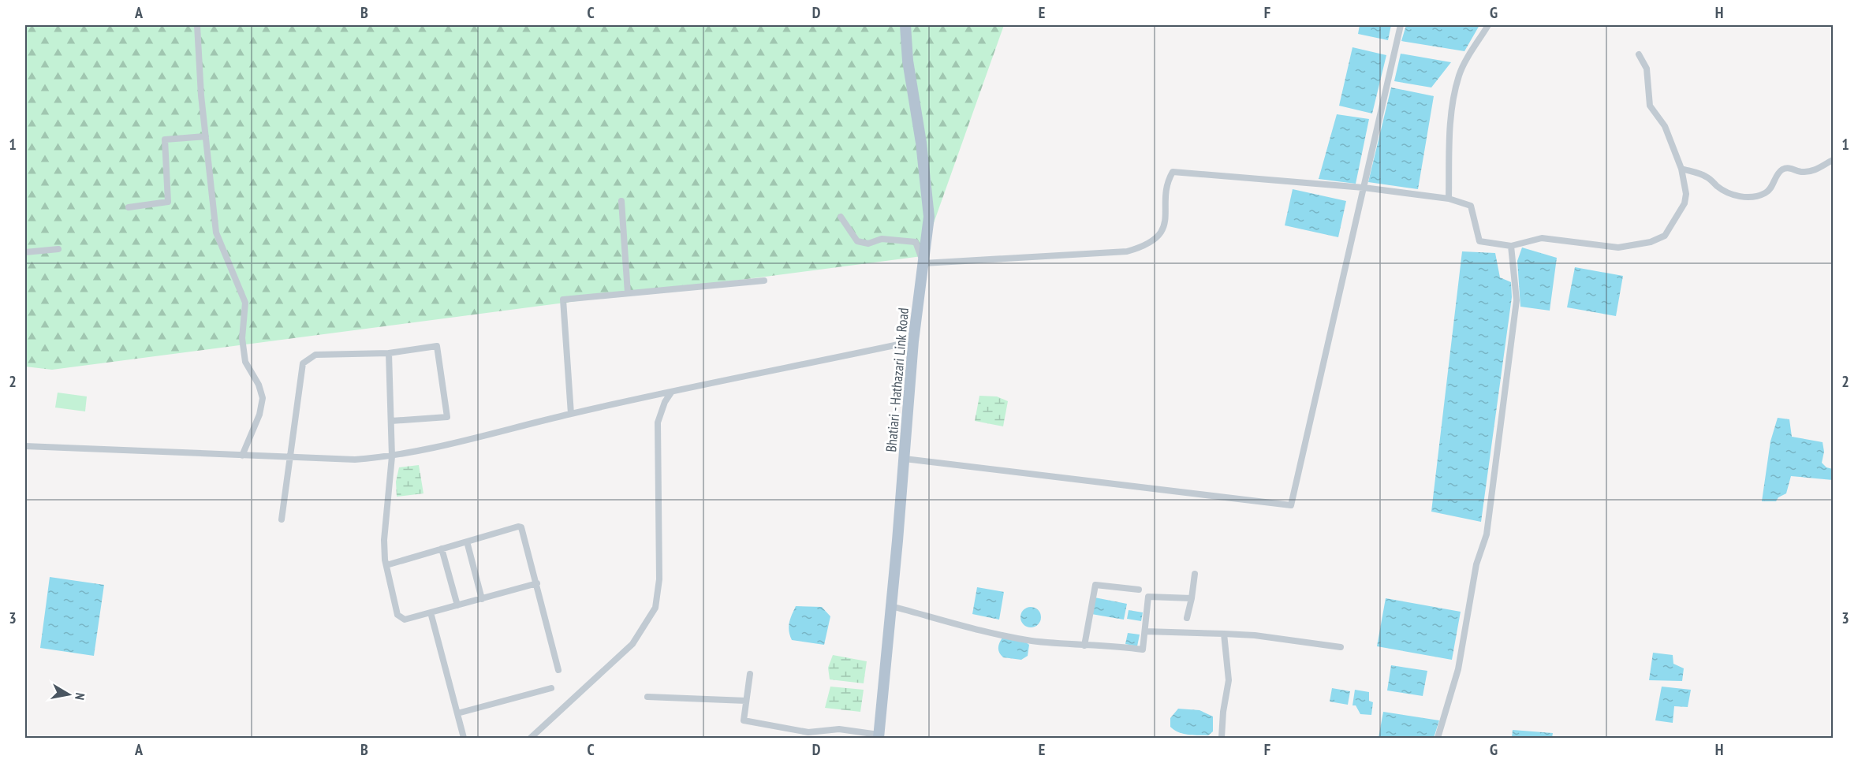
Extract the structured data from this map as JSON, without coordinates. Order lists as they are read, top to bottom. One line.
{"streets":{"main road":["Bhatiari - Hathazari Link Road"]},"north":"right","grid":{"columns":["A","B","C","D","E","F","G","H"],"rows":["1","2","3"]}}
